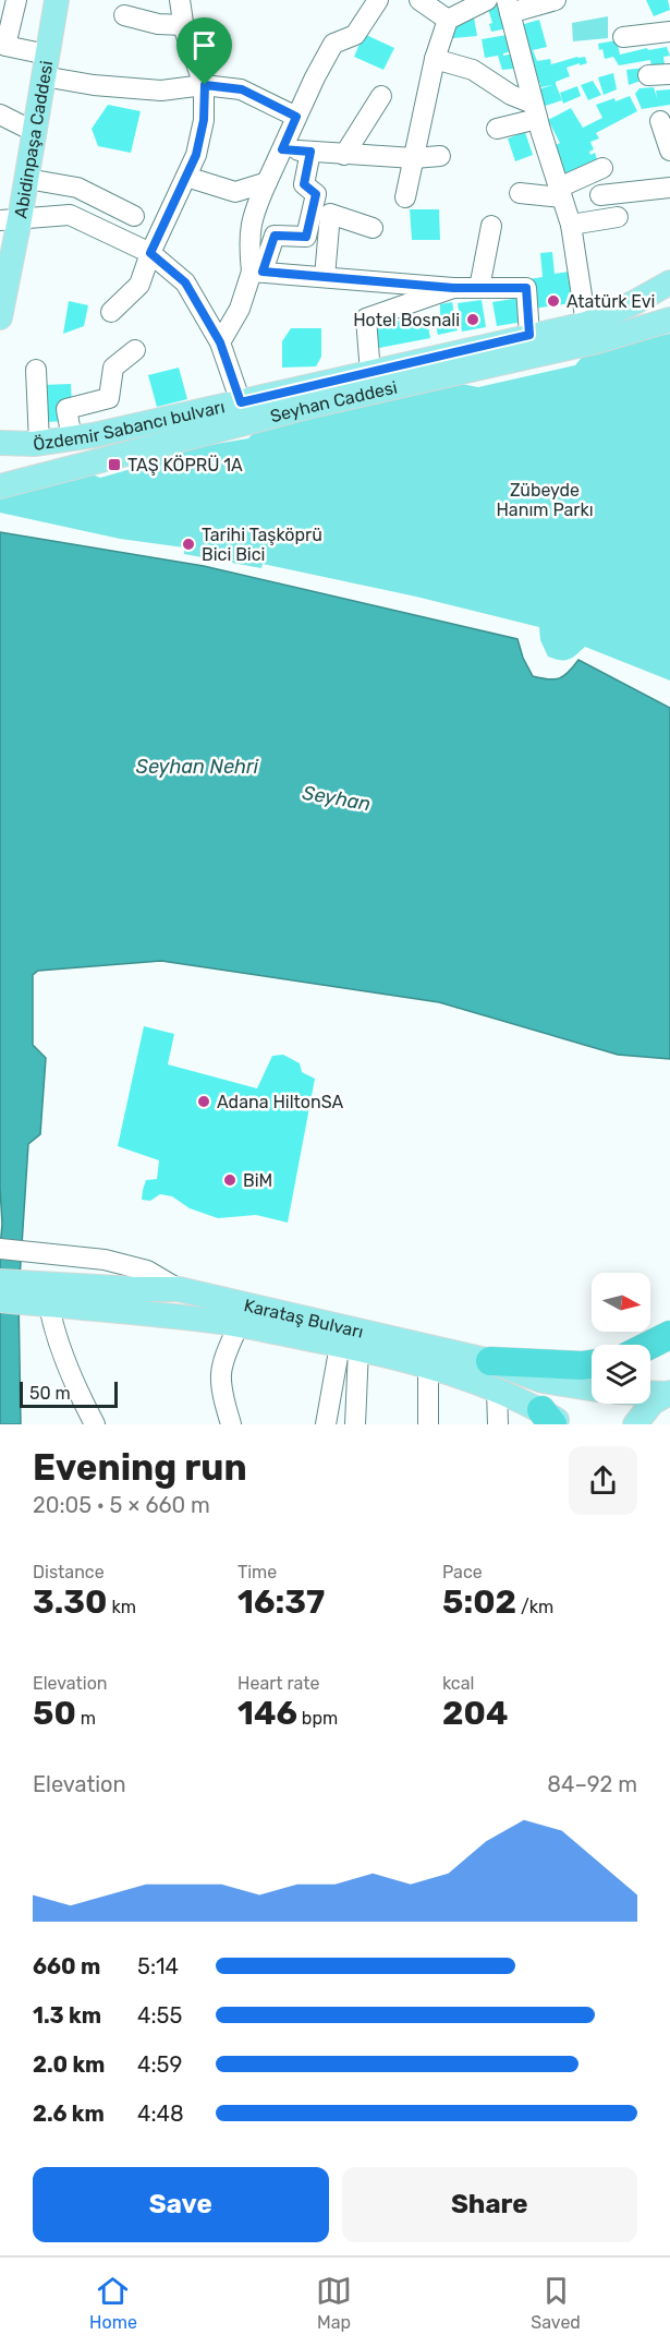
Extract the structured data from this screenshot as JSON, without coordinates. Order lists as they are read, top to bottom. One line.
{"streets":{"main road":["Abidinpaşa Caddesi","Seyhan Caddesi","Özdemir Sabancı bulvarı","Karataş Bulvarı"]},"water":["Seyhan Nehri","Seyhan"],"parks":["Zübeyde Hanım Parkı"],"places":{"other":["Atatürk Evi","Hotel Bosnali","Tarihi Taşköprü Bici Bici","Adana HiltonSA","BiM"],"transit":["TAŞ KÖPRÜ 1A"]},"scale_bar":"50 m","north":"right","page":{"scale":"50 m","heading":["Evening run","20:05 · 5 × 660 m"],"stats":[["Distance","3.30 km"],["Time","16:37"],["Pace","5:02 /km"],["Elevation","50 m"],["Heart rate","146 bpm"],["kcal","204"]],"chart":["Elevation","84–92 m"],"list":[{"name":"660 m","note":"5:14"},{"name":"1.3 km","note":"4:55"},{"name":"2.0 km","note":"4:59"},{"name":"2.6 km","note":"4:48"}],"buttons":["Save","Share"],"tabs":["Home","Map","Saved"]}}
